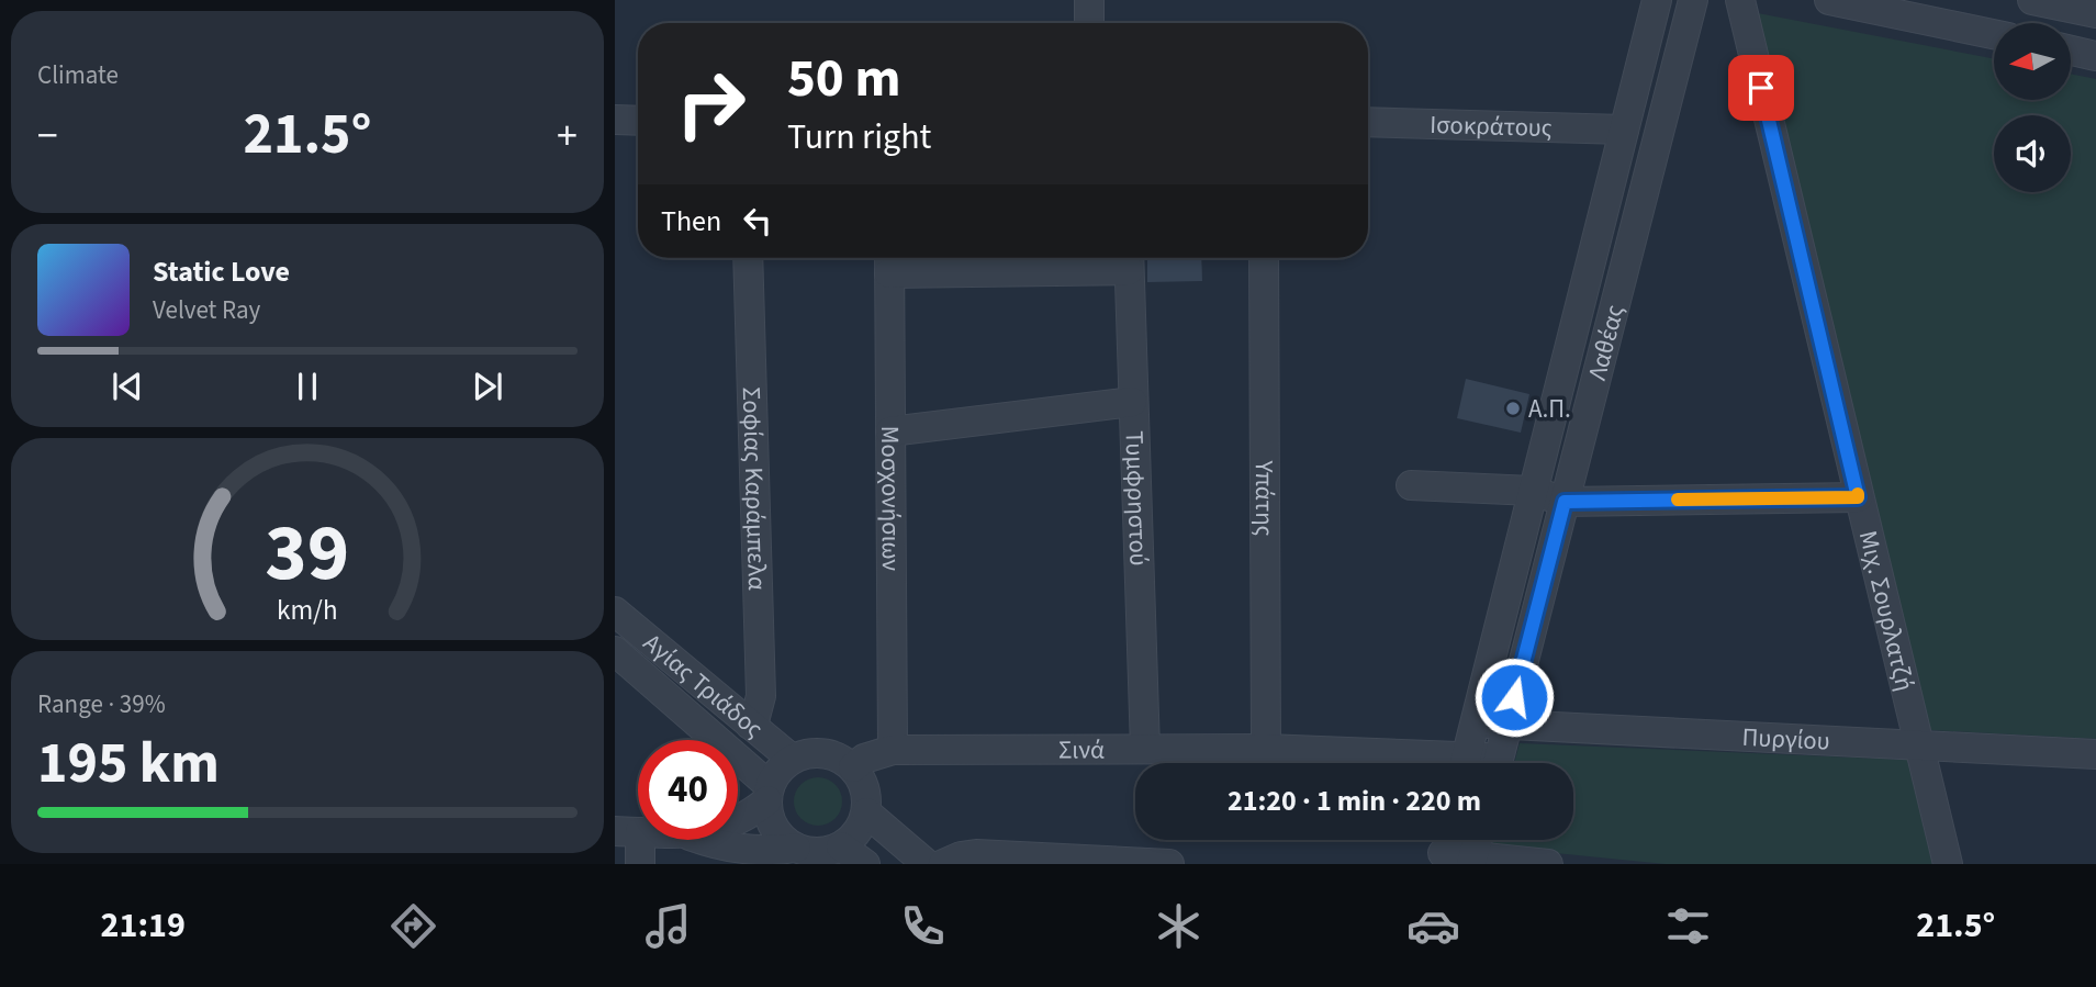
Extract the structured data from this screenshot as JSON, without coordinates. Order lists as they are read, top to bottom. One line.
{"streets":{"street":["Ισοκράτους","Λαθέας","Σοφίας Καράμπελα","Μοσχονήσιων","Τυμφρηστού","Υπάτης","Μιχ. Σουρλατζή","Αγίας Τριάδος","Πυργίου","Σινά"]},"crossings":[["Ισοκράτους","Λαθέας"],["Λαθέας","Πυργίου"],["Σοφίας Καράμπελα","Αγίας Τριάδος"],["Μοσχονήσιων","Σινά"],["Τυμφρηστού","Σινά"],["Υπάτης","Σινά"],["Μιχ. Σουρλατζή","Πυργίου"],["Αγίας Τριάδος","Σινά"]],"places":["Α.Π."],"north":"left","page":{"tile":["Climate",["Range · 39%","195 km"]],"turn":["50 m","Turn right"],"heat":["−","21.5°","+"],"then":"Then","song":["Static Love","Velvet Ray"],"limit":"40","trip":"21:20 · 1 min · 220 m","tabs":["21:19","21.5°"],"gauge":["39","km/h"]}}
